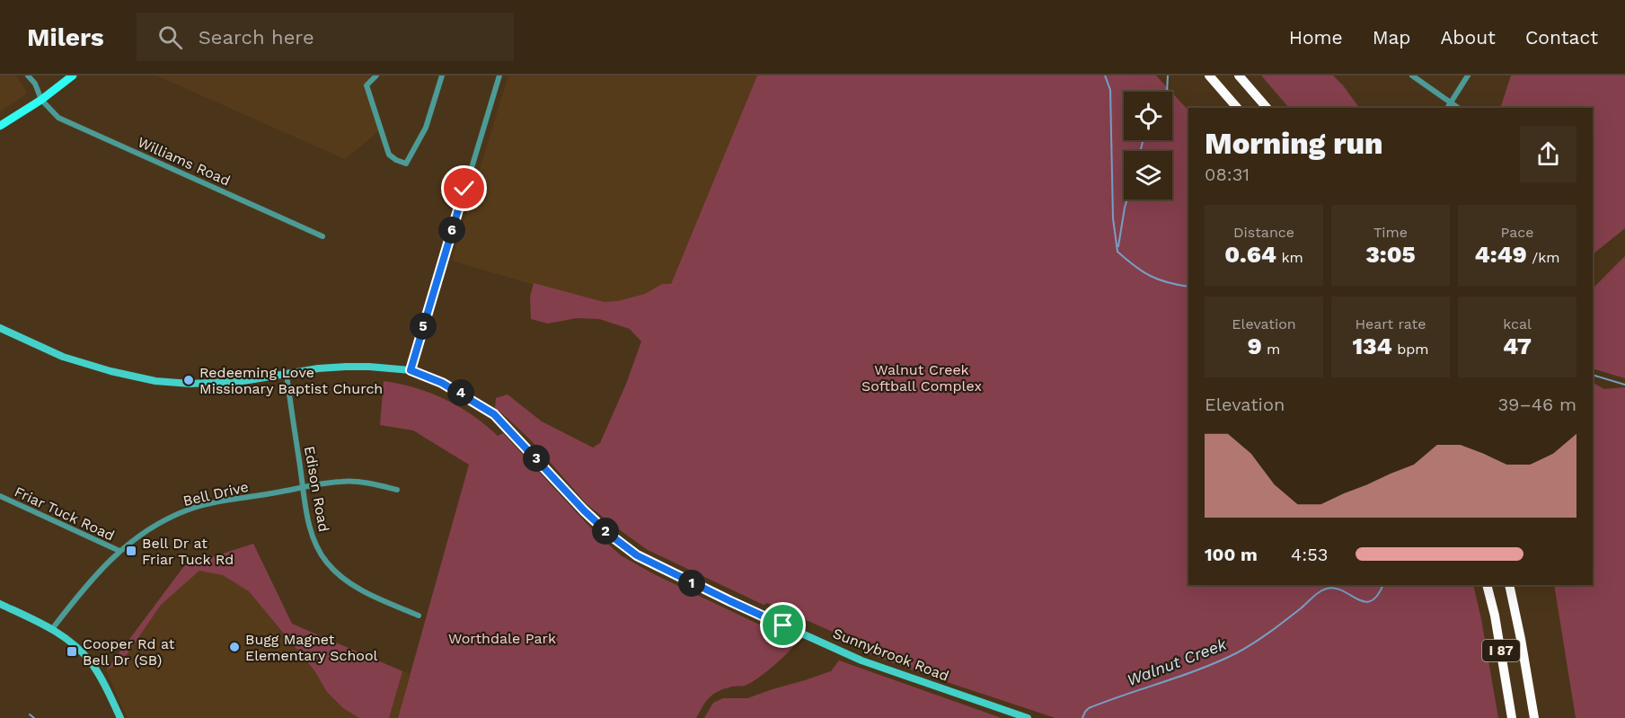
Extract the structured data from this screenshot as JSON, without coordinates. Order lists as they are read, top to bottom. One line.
{"streets":{"highway":["I 87"],"main road":["Sunnybrook Road"],"street":["Williams Road","Edison Road","Bell Drive","Friar Tuck Road"]},"crossings":[["Edison Road","Bell Drive"],["Edison Road","Sunnybrook Road"],["Bell Drive","Friar Tuck Road"]],"water":["Walnut Creek"],"parks":["Walnut Creek Softball Complex","Worthdale Park"],"places":{"other":["Redeeming Love Missionary Baptist Church","Bugg Magnet Elementary School"],"transit":["Bell Dr at Friar Tuck Rd","Cooper Rd at Bell Dr (SB)"]},"page":{"header":"Milers","search":"Search here","nav":["Home","Map","About","Contact"],"heading":["Morning run","08:31"],"stats":[["Distance","0.64 km"],["Time","3:05"],["Pace","4:49 /km"],["Elevation","9 m"],["Heart rate","134 bpm"],["kcal","47"]],"pins":["6","5","4","3","2","1"],"chart":["Elevation","39–46 m"],"list":[{"name":"100 m","note":"4:53"}]}}
